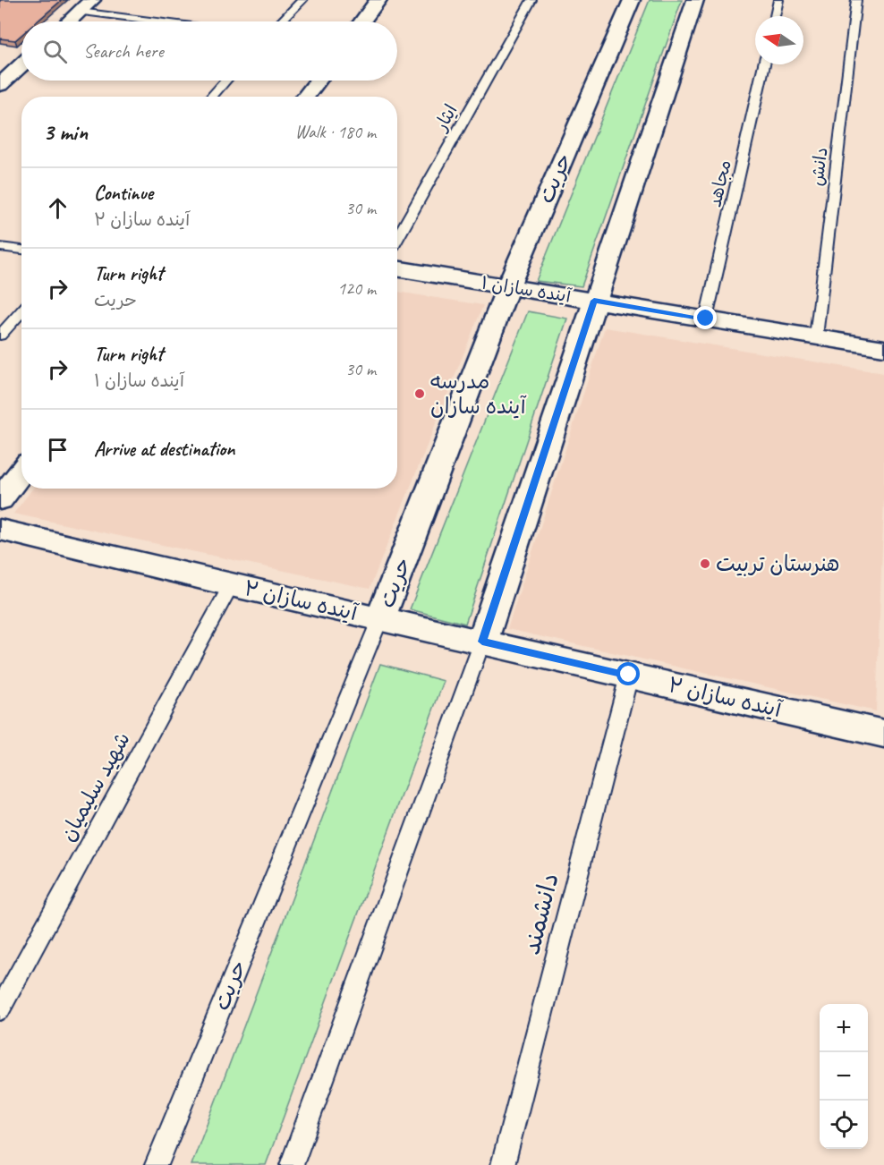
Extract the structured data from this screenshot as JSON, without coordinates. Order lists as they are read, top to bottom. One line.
{"streets":{"street":["حریت","آینده سازان ۱","آینده سازان ۲"],"lane":["ایثار","دانش","مجاهد","شهید سلیمیان","دانشمند"]},"crossings":[["دانش","آینده سازان ۱"],["حریت","آینده سازان ۱"],["حریت","آینده سازان ۲"],["مجاهد","آینده سازان ۱"],["آینده سازان ۲","شهید سلیمیان"],["آینده سازان ۲","دانشمند"]],"places":["مدرسه آینده سازان","هنرستان تربیت"],"north":"left","page":{"search":"Search here","heading":["3 min","Walk · 180 m"],"list":[["Continue","آینده سازان ۲","30 m"],["Turn right","حریت","120 m"],["Turn right","آینده سازان ۱","30 m"],"Arrive at destination"],"map_buttons":["+","−"]}}
